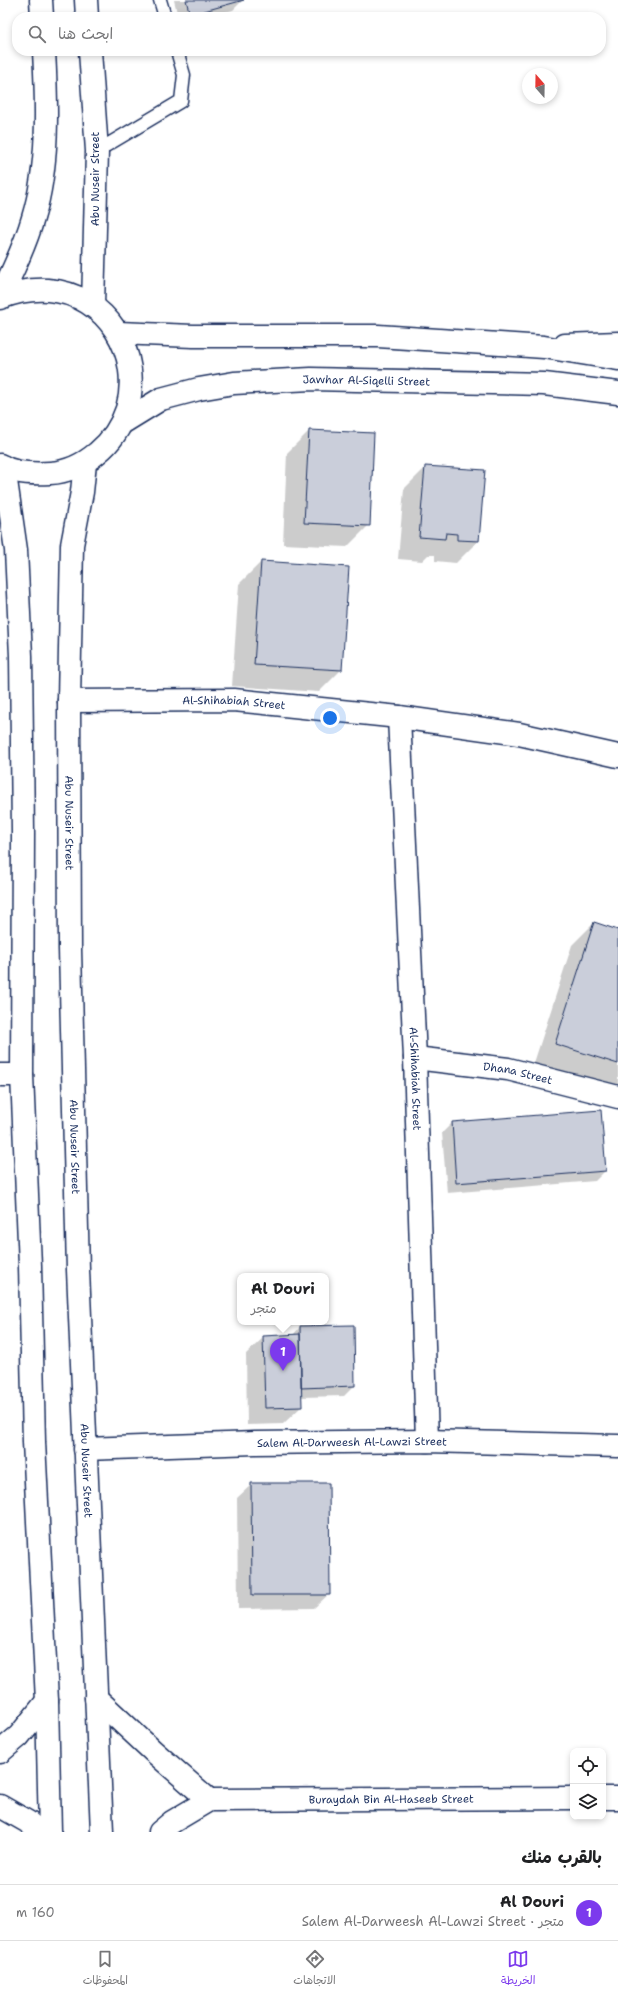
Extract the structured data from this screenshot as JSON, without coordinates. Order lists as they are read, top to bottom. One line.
{"streets":{"street":["Abu Nuseir Street","Jawhar Al-Siqelli Street","Al-Shihabiah Street","Dhana Street","Salem Al-Darweesh Al-Lawzi Street","Buraydah Bin Al-Haseeb Street"]},"crossings":[["Abu Nuseir Street","Al-Shihabiah Street"],["Abu Nuseir Street","Salem Al-Darweesh Al-Lawzi Street"],["Al-Shihabiah Street","Dhana Street"],["Al-Shihabiah Street","Salem Al-Darweesh Al-Lawzi Street"]],"north":"top","page":{"search":"ابحث هنا","popup":["Al Douri","متجر"],"pins":"1","heading":"بالقرب منك","list":[{"mark":"1","name":"Al Douri","note":"متجر · Salem Al-Darweesh Al-Lawzi Street","value":"160 m"}],"nav":["الخريطة","الاتجاهات","المحفوظات"]}}
